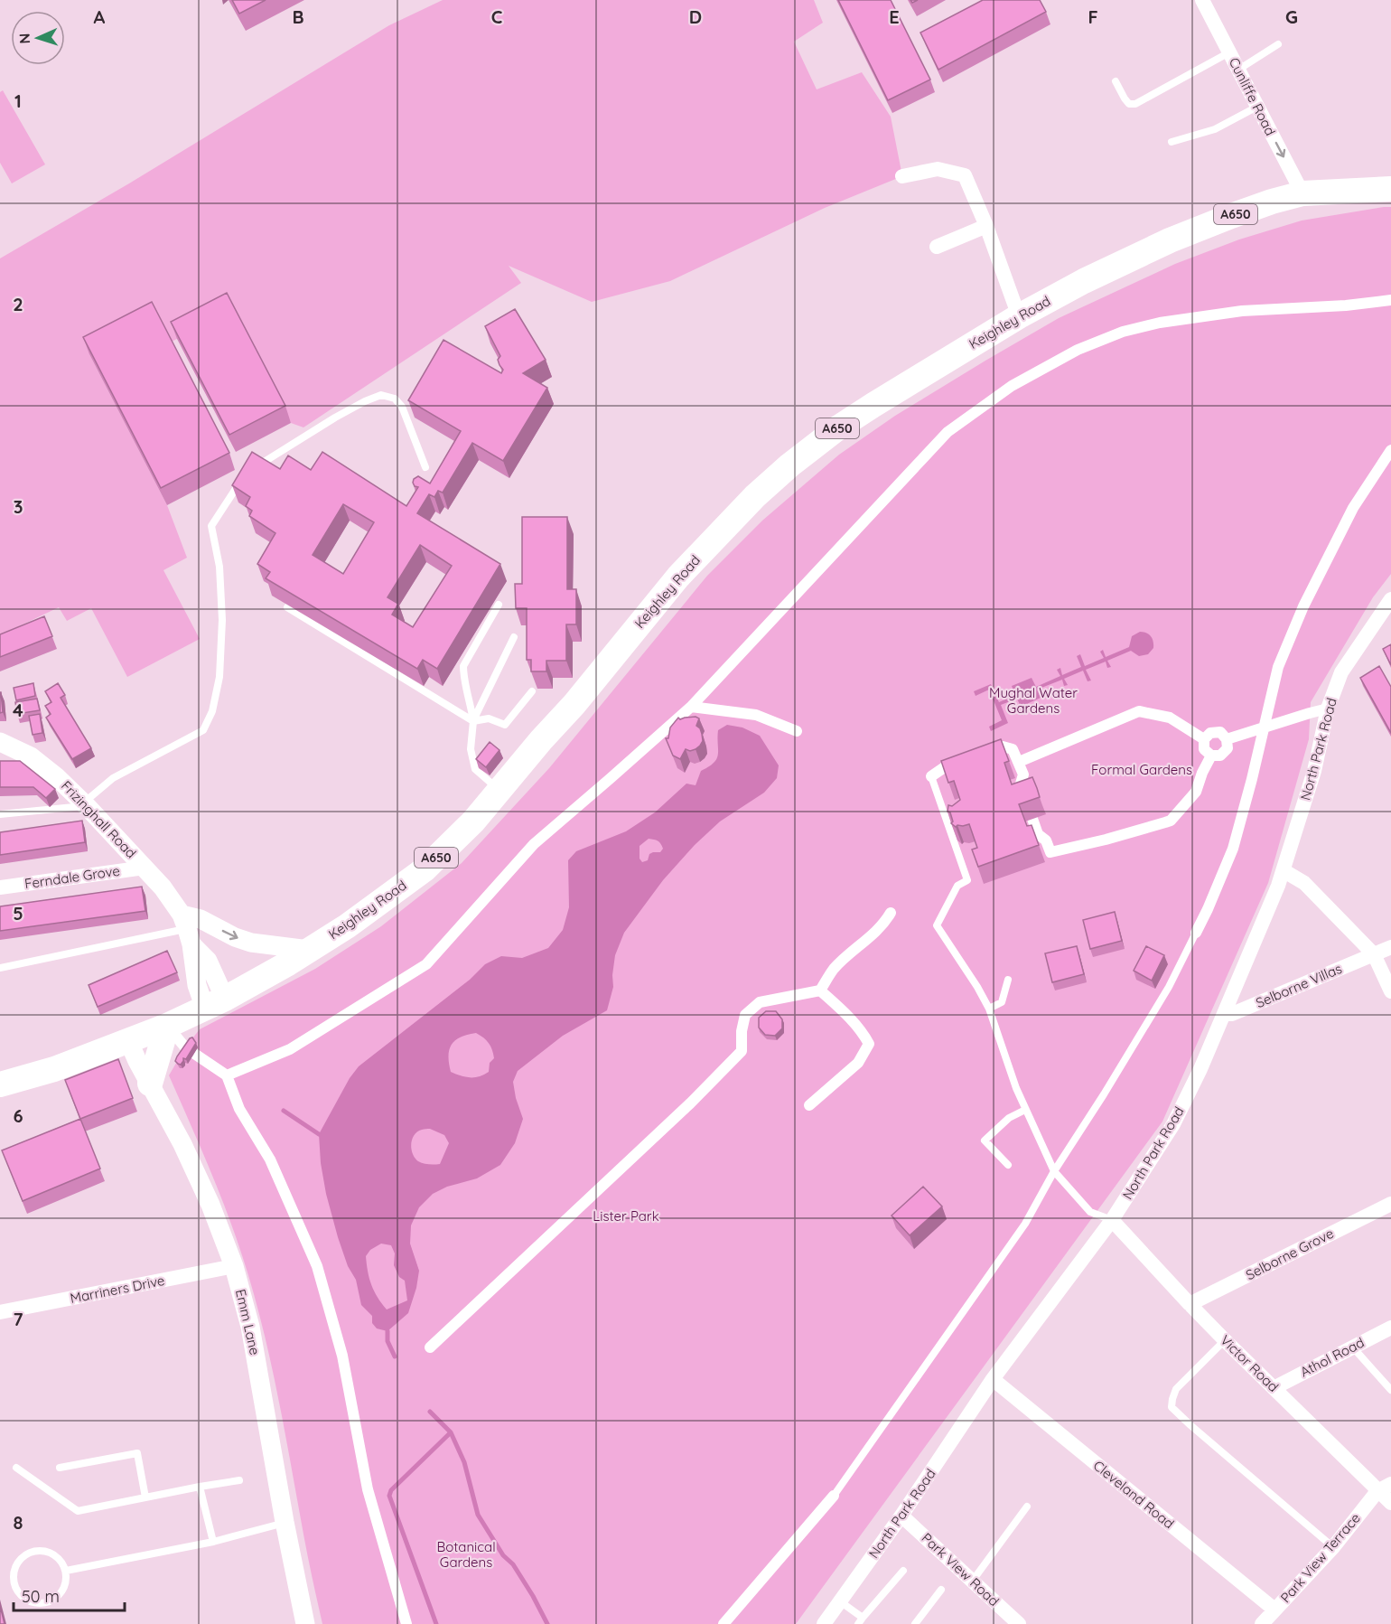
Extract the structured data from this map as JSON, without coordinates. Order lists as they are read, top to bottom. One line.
{"streets":{"highway":["A650","Keighley Road"],"street":["Cunliffe Road","North Park Road","Frizinghall Road","Ferndale Grove","Selborne Villas","Selborne Grove","Marriners Drive","Emm Lane","Athol Road","Victor Road","Cleveland Road","Park View Terrace","Park View Road"]},"crossings":[["Cunliffe Road","Keighley Road"],["Keighley Road","Frizinghall Road"],["Keighley Road","Emm Lane"],["North Park Road","Selborne Villas"],["North Park Road","Victor Road"],["North Park Road","Cleveland Road"],["North Park Road","Park View Road"],["Frizinghall Road","Ferndale Grove"],["Selborne Grove","Victor Road"],["Marriners Drive","Emm Lane"],["Athol Road","Victor Road"],["Victor Road","Park View Terrace"],["Cleveland Road","Park View Terrace"]],"one_way":["Cunliffe Road"],"parks":["Mughal Water Gardens","Formal Gardens","Lister Park","Botanical Gardens"],"scale_bar":"50 m","north":"left","grid":{"columns":["A","B","C","D","E","F","G"],"rows":["1","2","3","4","5","6","7","8"]}}
